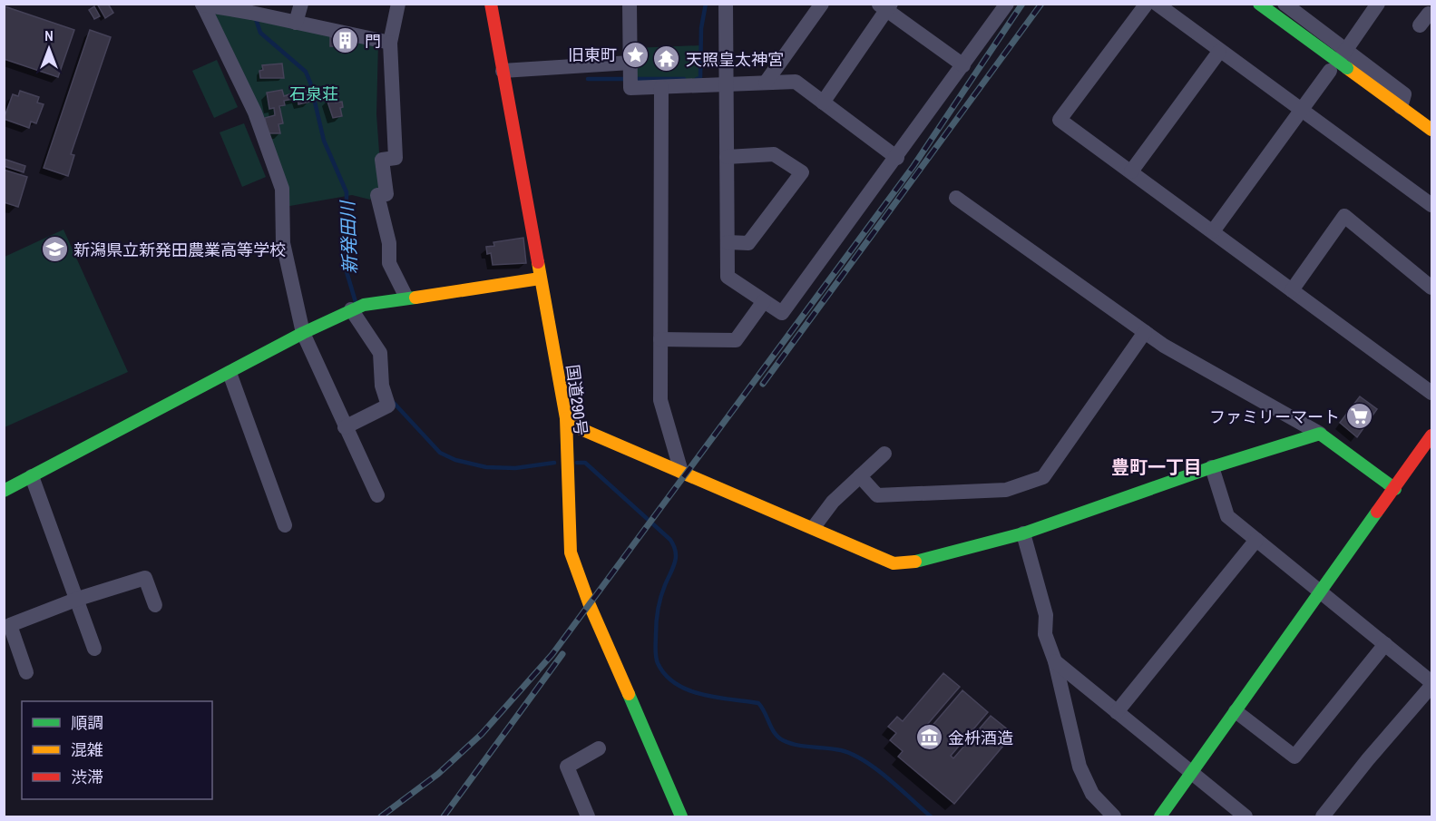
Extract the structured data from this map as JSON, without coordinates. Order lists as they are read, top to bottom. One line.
{"streets":{"main road":["国道290号"]},"districts":["豊町一丁目"],"water":["新発田川"],"parks":["石泉荘"],"places":{"building":["門"],"place":["旧東町"],"temple":["天照皇太神宮"],"school or university":["新潟県立新発田農業高等学校"],"supermarket":["ファミリーマート"],"museum":["金枡酒造"]},"legend":["順調","混雑","渋滞"],"north":"top"}
